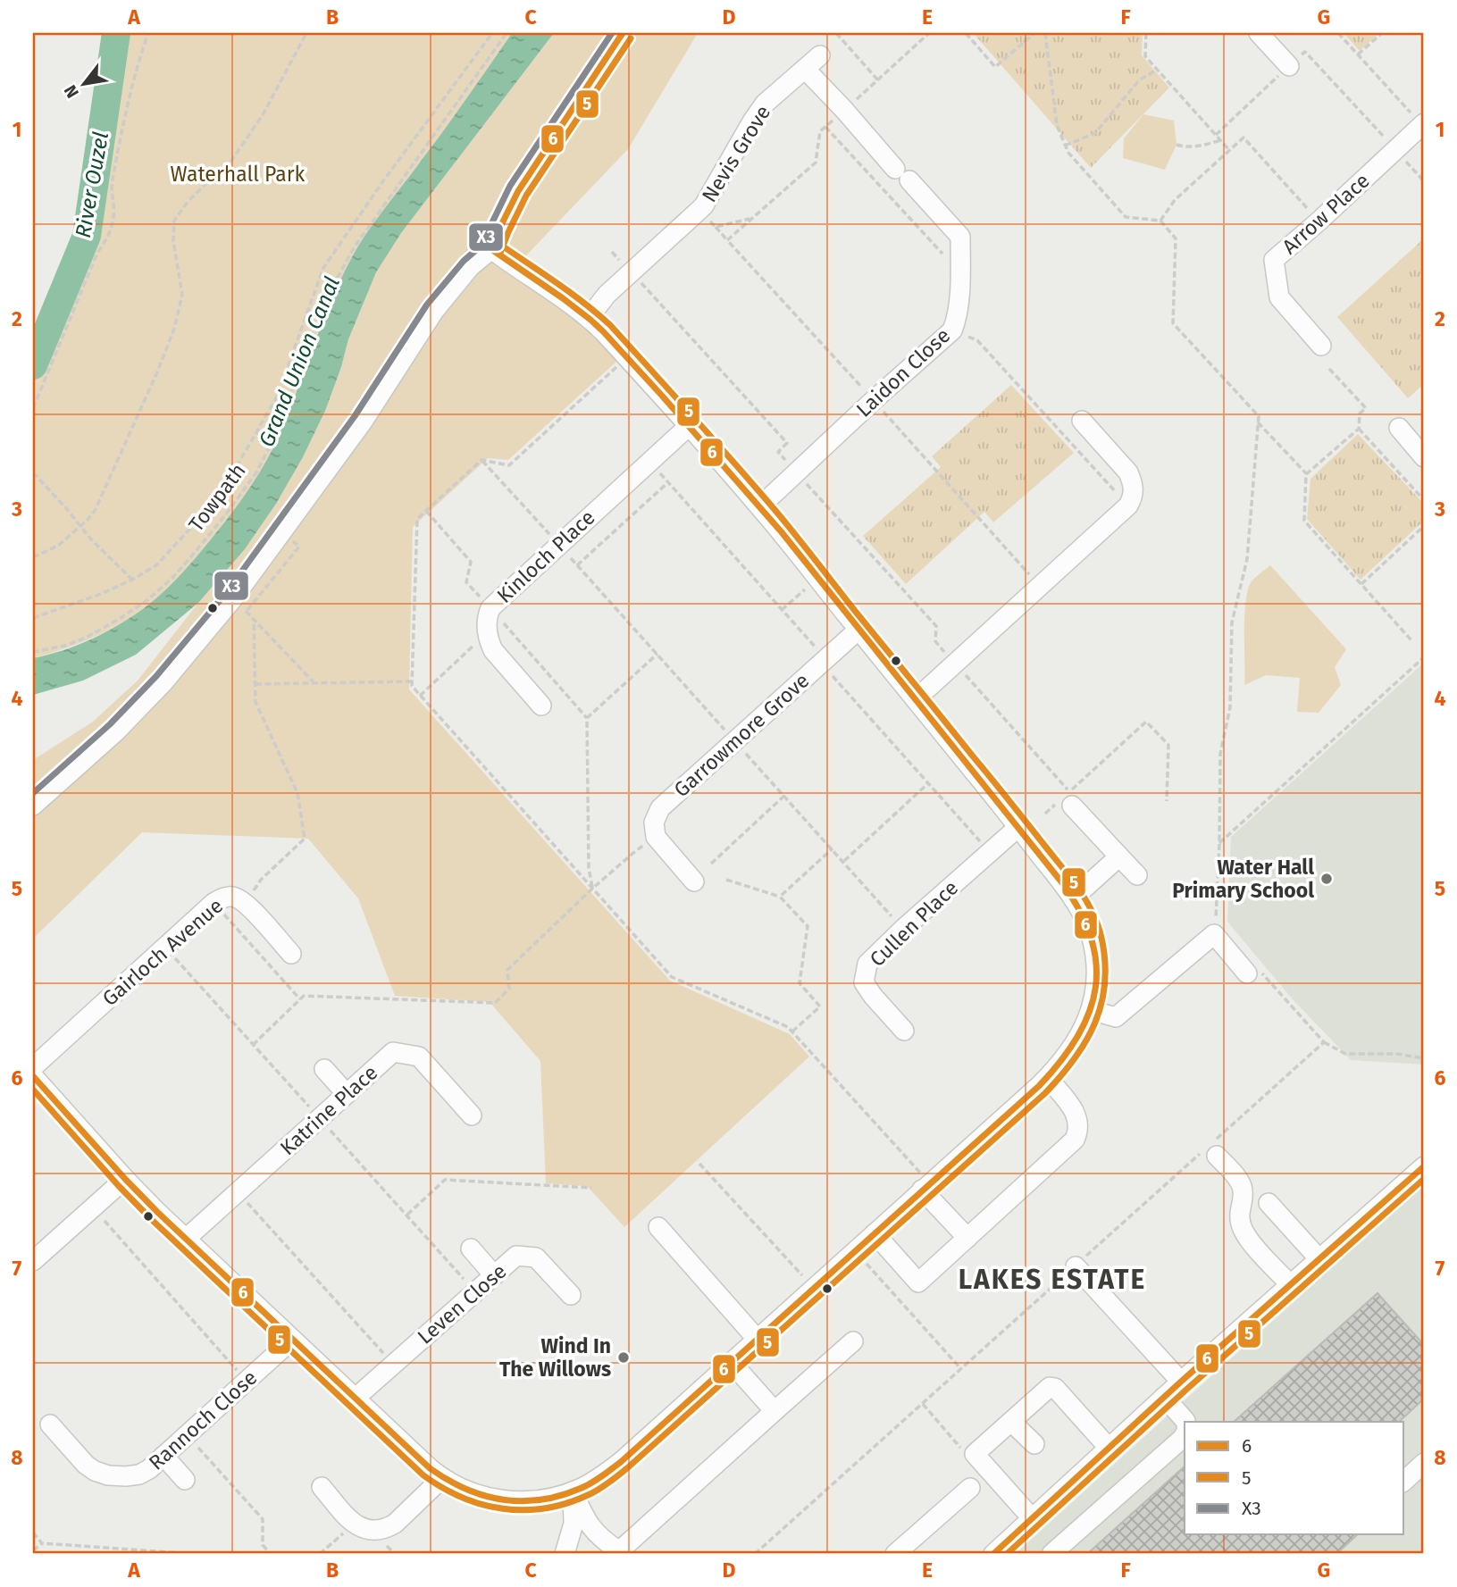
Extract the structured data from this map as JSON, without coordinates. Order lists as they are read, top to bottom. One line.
{"streets":{"street":["Nevis Grove","Arrow Place","Laidon Close","Kinloch Place","Garrowmore Grove","Cullen Place","Gairloch Avenue","Katrine Place","Leven Close","Rannoch Close"],"path":["Towpath"]},"districts":["LAKES ESTATE"],"water":["River Ouzel","Grand Union Canal"],"parks":["Waterhall Park"],"places":["Water Hall Primary School","Wind In The Willows"],"lines":["transit line 6","transit line X3","transit line 5"],"legend":["6","5","X3"],"north":"bottom left","grid":{"columns":["A","B","C","D","E","F","G"],"rows":["1","2","3","4","5","6","7","8"]}}
